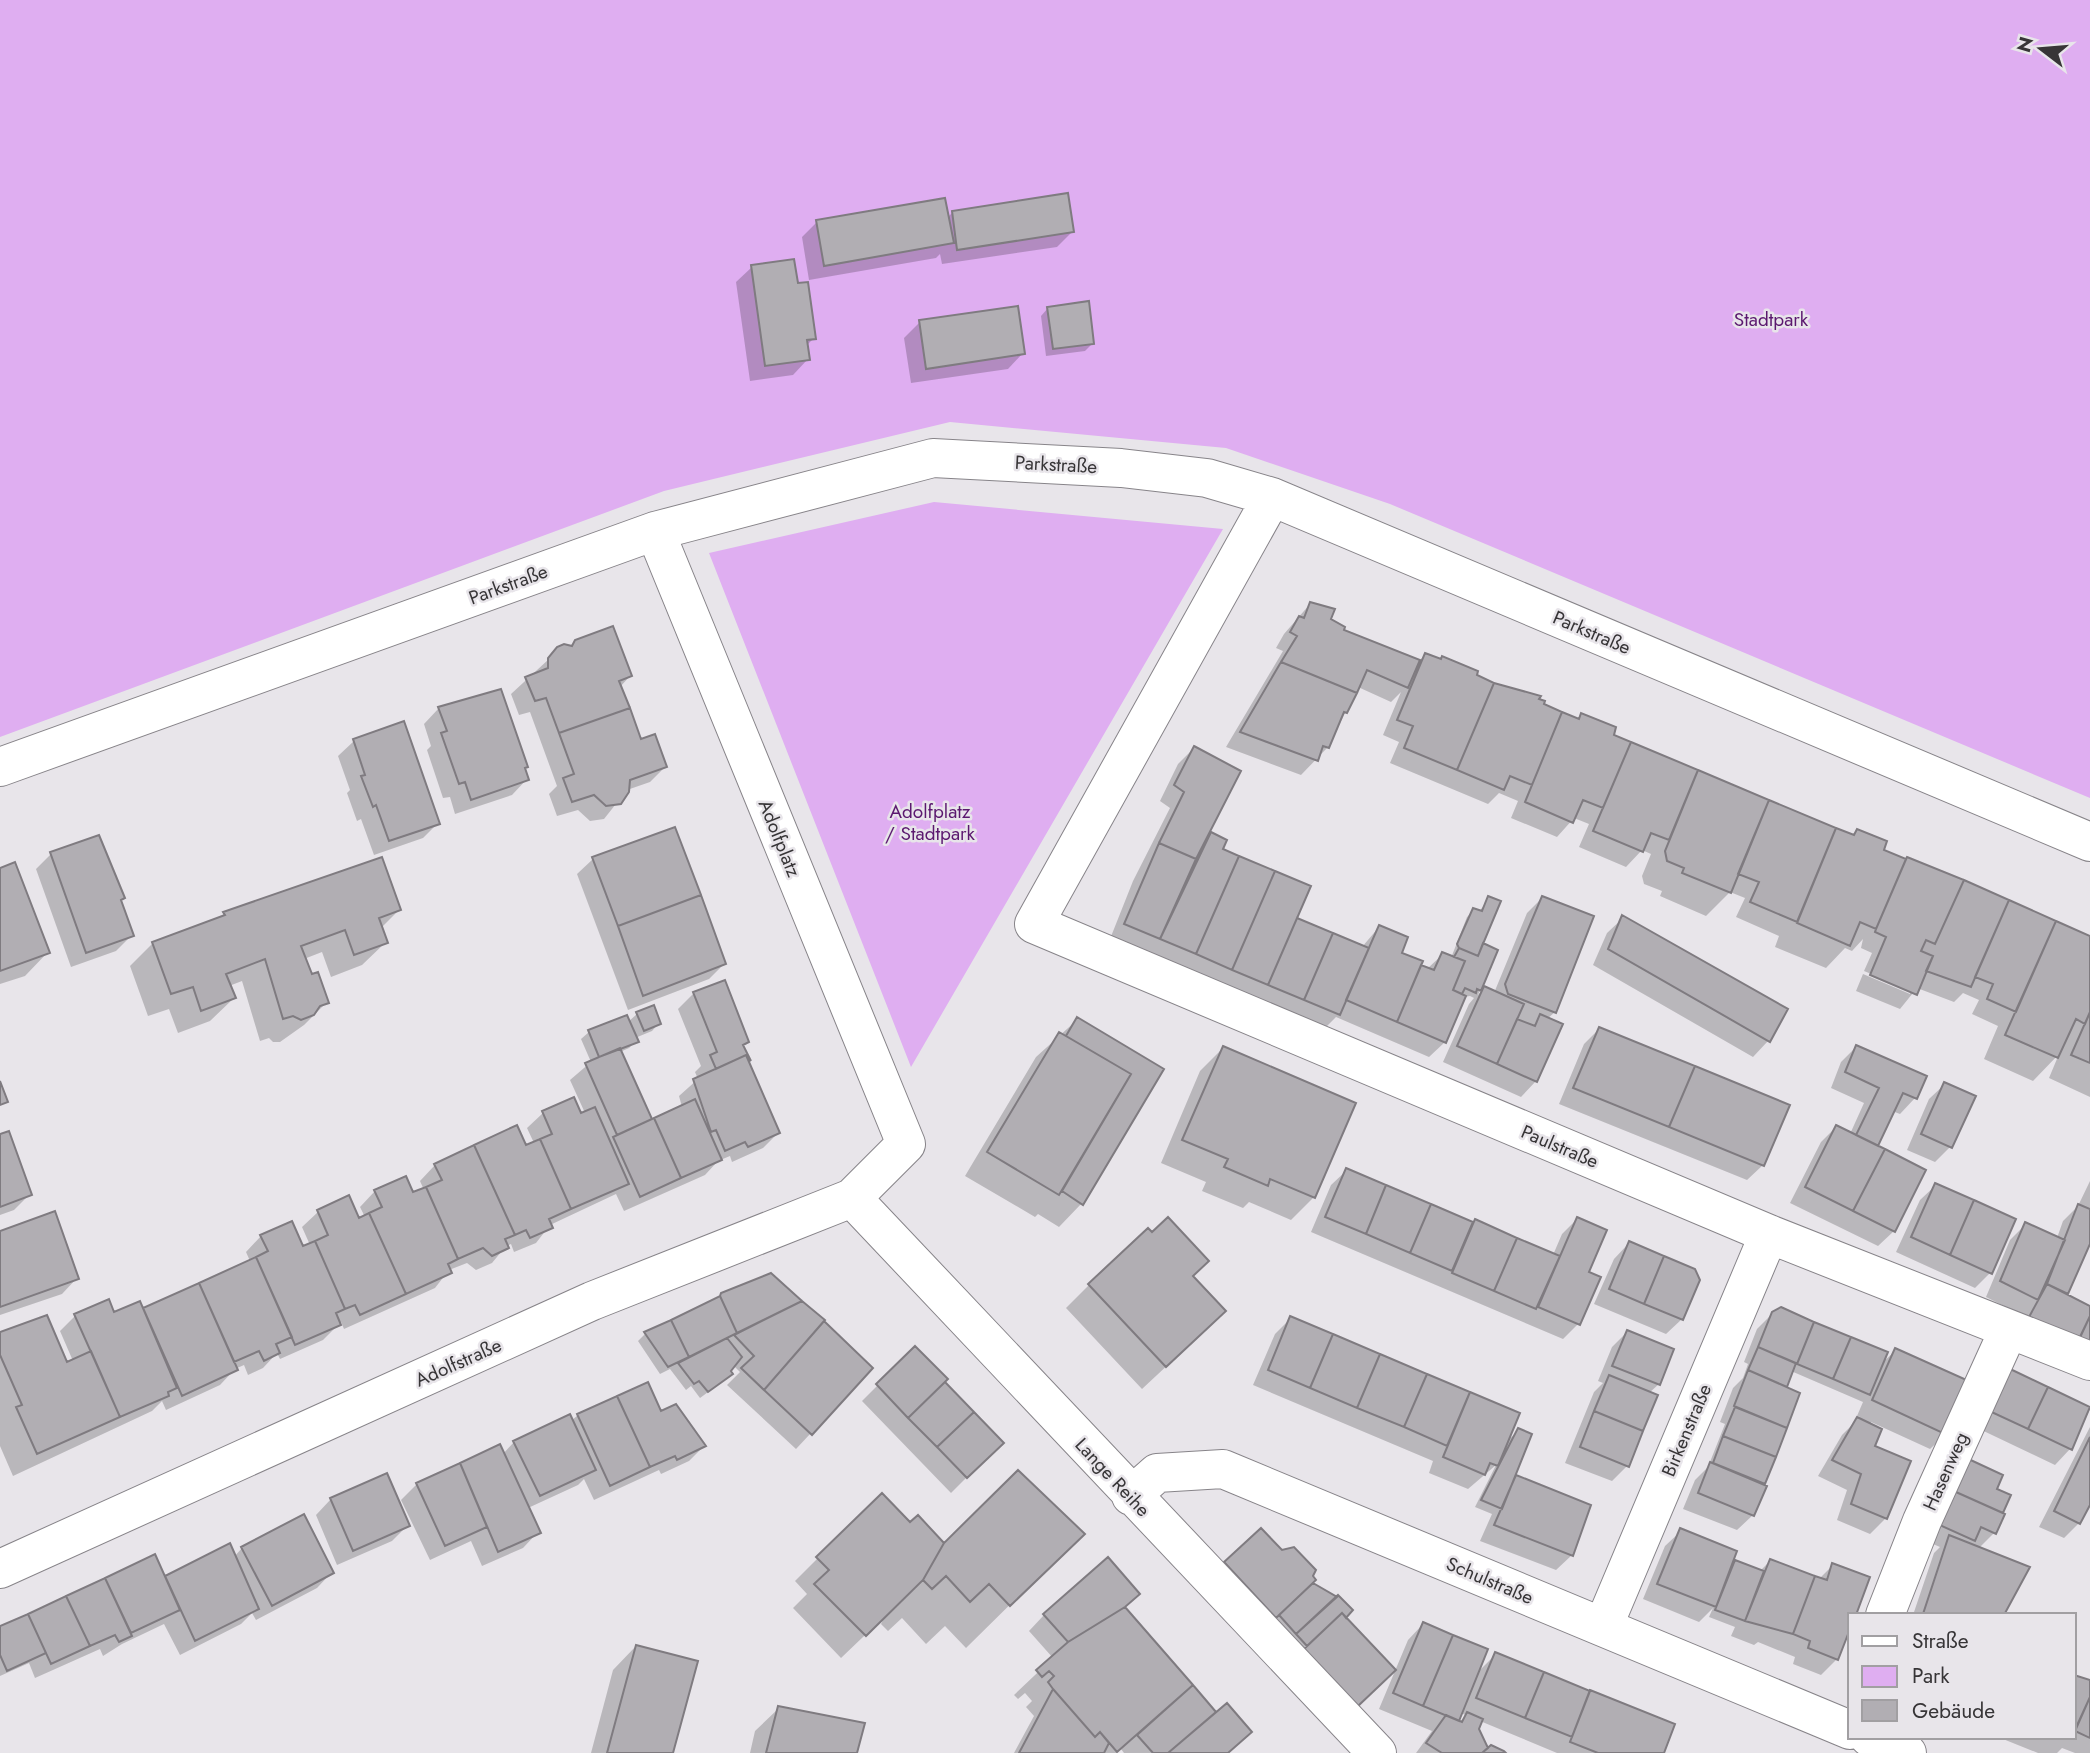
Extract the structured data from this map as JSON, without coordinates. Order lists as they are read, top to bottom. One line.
{"streets":{"street":["Parkstraße","Adolfplatz","Paulstraße","Adolfstraße","Birkenstraße","Hasenweg","Lange Reihe","Schulstraße"]},"crossings":[["Parkstraße","Adolfplatz"],["Parkstraße","Paulstraße"],["Adolfplatz","Adolfstraße"],["Paulstraße","Birkenstraße"],["Paulstraße","Hasenweg"],["Adolfstraße","Lange Reihe"],["Birkenstraße","Schulstraße"],["Lange Reihe","Schulstraße"]],"parks":["Stadtpark","Adolfplatz / Stadtpark"],"legend":["Straße","Park","Gebäude"],"north":"left"}
